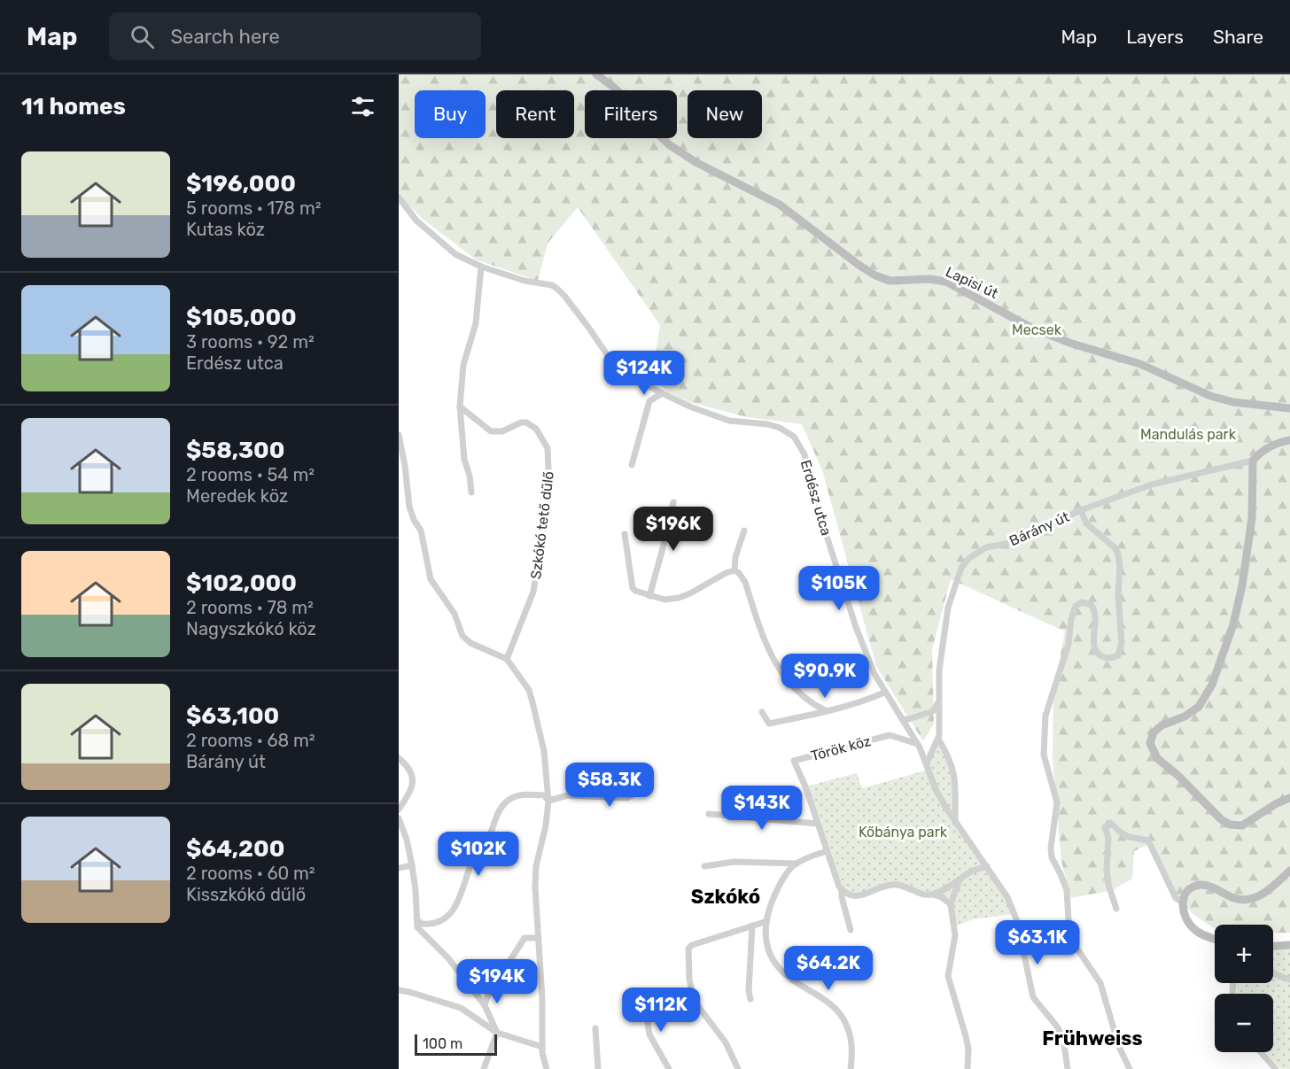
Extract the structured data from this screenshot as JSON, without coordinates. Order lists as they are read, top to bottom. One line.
{"streets":{"street":["Lapisi út","Erdész utca","Szkókó tető dűlő","Bárány út","Török köz"]},"crossings":[["Erdész utca","Bárány út"],["Erdész utca","Török köz"]],"districts":["Szkókó","Frühweiss"],"parks":["Mecsek","Mandulás park","Kőbánya park"],"scale_bar":"100 m","page":{"header":"Map","search":"Search here","nav":["Map","Layers","Share"],"heading":"11 homes","chip":["Buy","Rent","Filters","New"],"list":[{"name":"$196,000","note":"5 rooms · 178 m² · Kutas köz"},{"name":"$105,000","note":"3 rooms · 92 m² · Erdész utca"},{"name":"$58,300","note":"2 rooms · 54 m² · Meredek köz"},{"name":"$102,000","note":"2 rooms · 78 m² · Nagyszkókó köz"},{"name":"$63,100","note":"2 rooms · 68 m² · Bárány út"},{"name":"$64,200","note":"2 rooms · 60 m² · Kisszkókó dűlő"}],"price":["$124K","$196K","$105K","$90.9K","$58.3K","$143K","$102K","$63.1K","$64.2K","$194K","$112K"],"map_buttons":["+","−"],"scale":"100 m"}}
